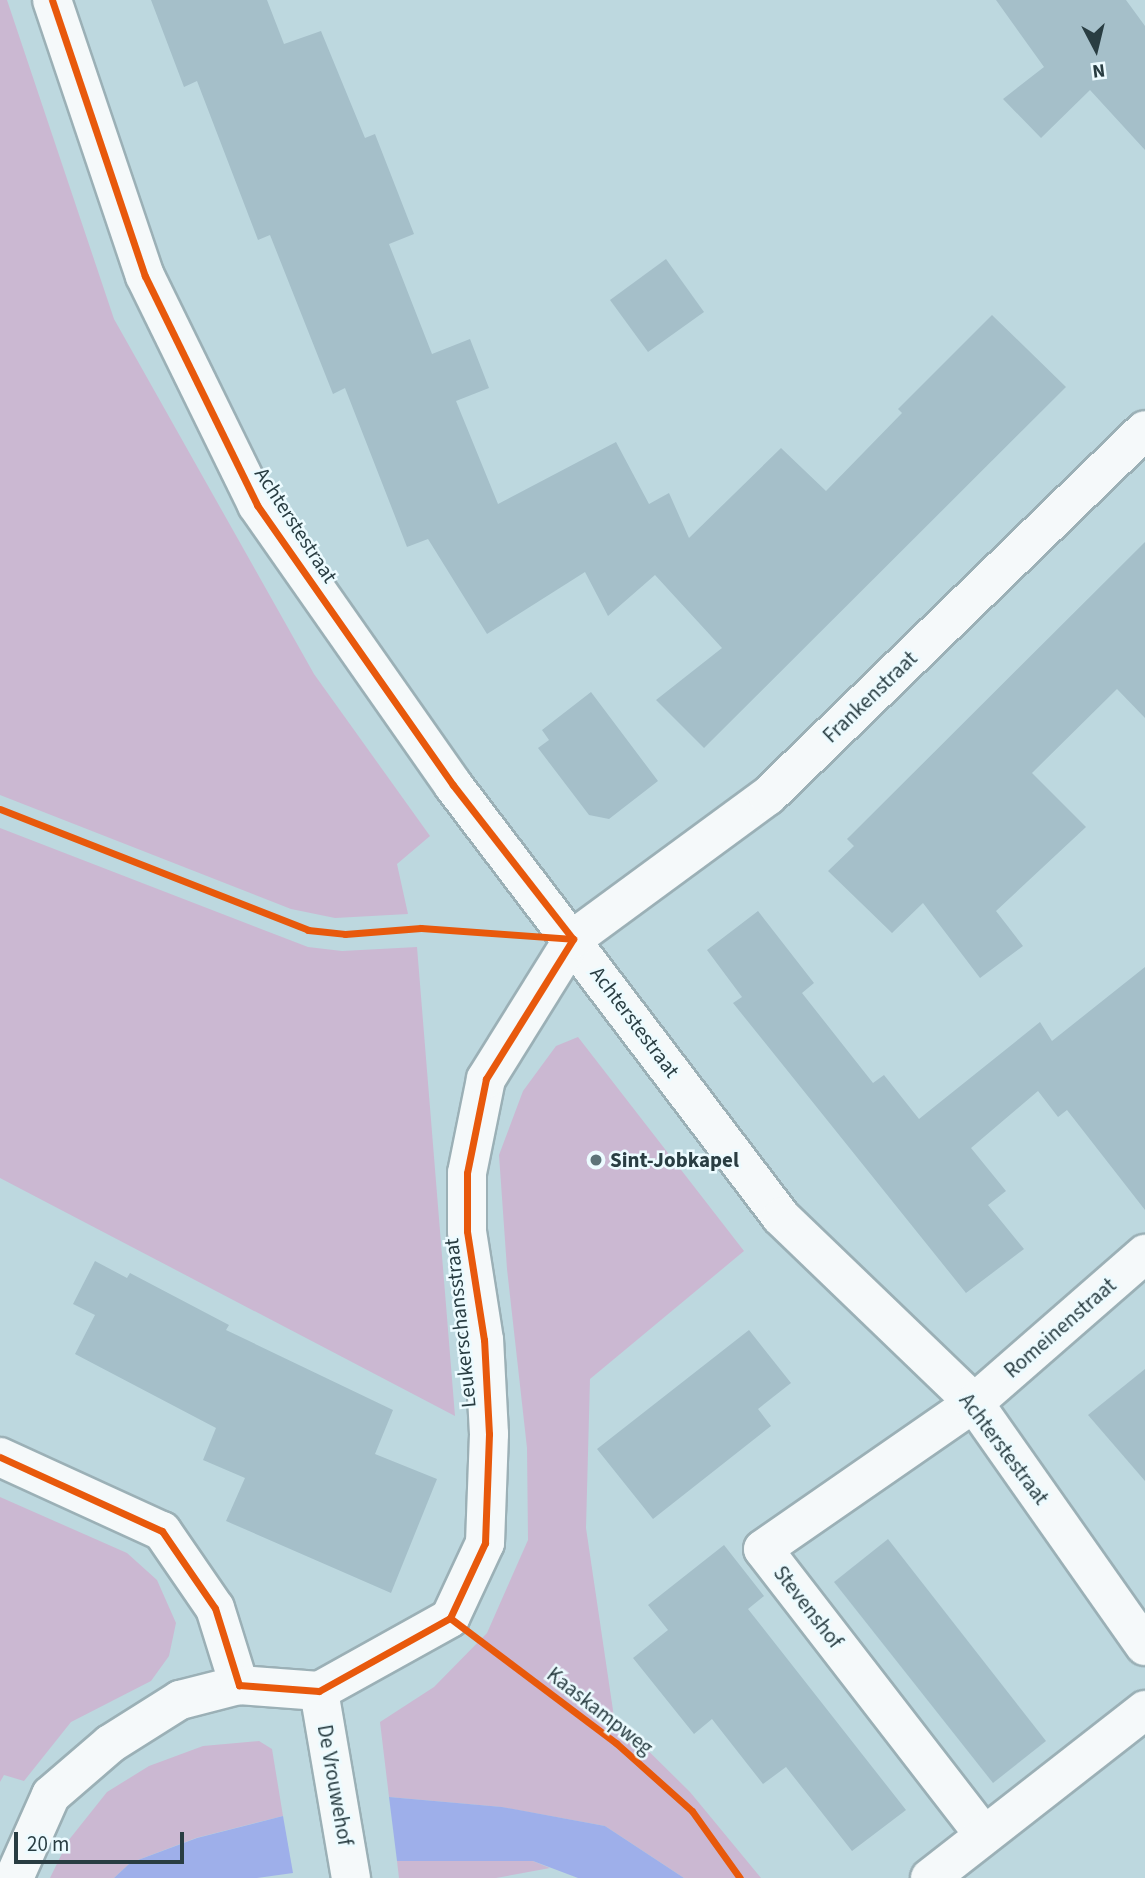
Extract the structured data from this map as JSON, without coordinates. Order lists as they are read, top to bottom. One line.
{"streets":{"street":["Achterstestraat","Frankenstraat","Leukerschansstraat","Romeinenstraat","Stevenshof","De Vrouwehof"],"cycle path":["Kaaskampweg"]},"crossings":[["Achterstestraat","Frankenstraat"],["Achterstestraat","Leukerschansstraat"],["Achterstestraat","Romeinenstraat"],["Achterstestraat","Stevenshof"],["Frankenstraat","Leukerschansstraat"],["Leukerschansstraat","De Vrouwehof"],["Romeinenstraat","Stevenshof"]],"places":["Sint-Jobkapel"],"scale_bar":"20 m","north":"bottom"}
